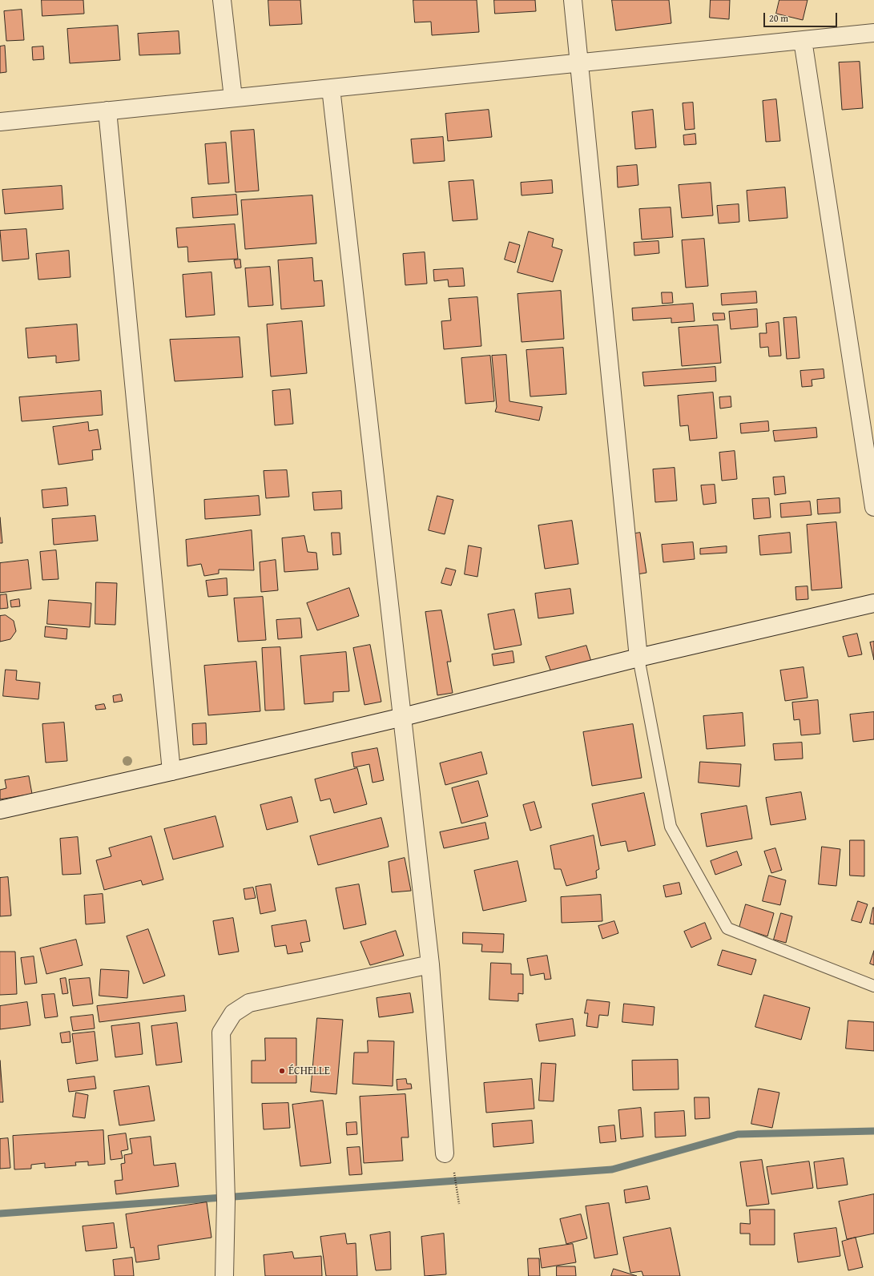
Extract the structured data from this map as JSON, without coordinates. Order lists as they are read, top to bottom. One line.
{"places":["ÉCHELLE"],"scale_bar":"20 m"}
